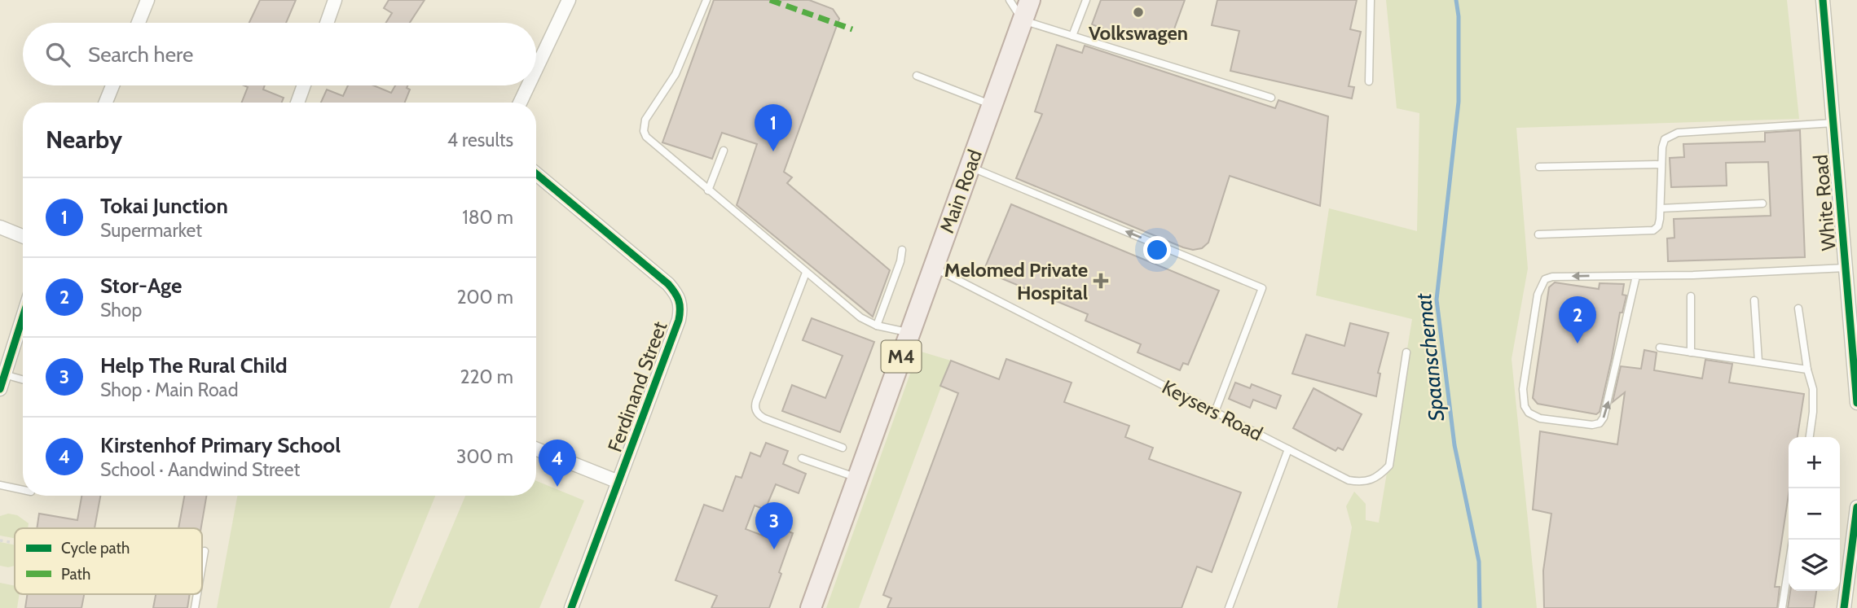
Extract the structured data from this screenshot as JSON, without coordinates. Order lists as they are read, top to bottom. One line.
{"streets":{"main road":["Main Road","M4"],"street":["White Road","Ferdinand Street"],"lane":["Keysers Road"]},"crossings":[["Main Road","Keysers Road"]],"water":["Spaanschemat"],"places":{"other":["Volkswagen"],"health":["Melomed Private Hospital"]},"legend":["Cycle path","Path"],"page":{"search":"Search here","heading":["Nearby","4 results"],"pins":["1","2","4","3"],"list":[{"mark":"1","name":"Tokai Junction","note":"Supermarket","value":"180 m"},{"mark":"2","name":"Stor-Age","note":"Shop","value":"200 m"},{"mark":"3","name":"Help The Rural Child","note":"Shop · Main Road","value":"220 m"},{"mark":"4","name":"Kirstenhof Primary School","note":"School · Aandwind Street","value":"300 m"}],"map_buttons":["+","−"]}}
